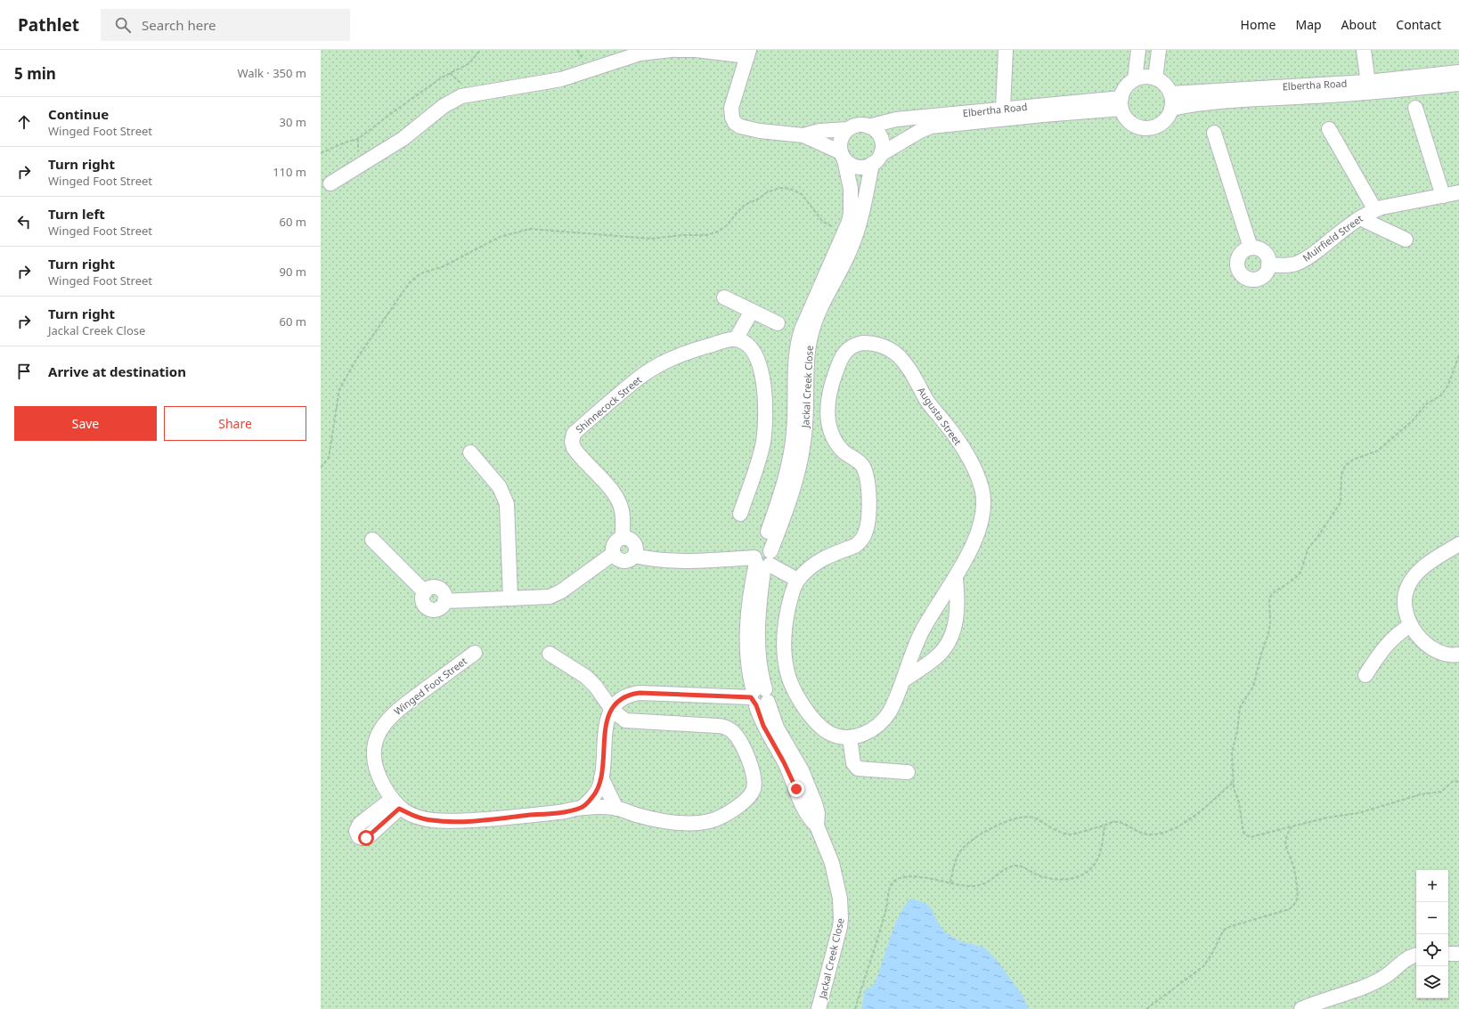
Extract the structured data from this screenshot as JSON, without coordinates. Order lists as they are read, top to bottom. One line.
{"streets":{"street":["Elbertha Road","Muirfield Street","Jackal Creek Close","Shinnecock Street","Augusta Street","Winged Foot Street"]},"crossings":[["Elbertha Road","Jackal Creek Close"]],"page":{"header":"Pathlet","search":"Search here","nav":["Home","Map","About","Contact"],"heading":["5 min","Walk · 350 m"],"list":[["Continue","Winged Foot Street","30 m"],["Turn right","Winged Foot Street","110 m"],["Turn left","Winged Foot Street","60 m"],["Turn right","Winged Foot Street","90 m"],["Turn right","Jackal Creek Close","60 m"],"Arrive at destination"],"buttons":["Save","Share"],"map_buttons":["+","−"]}}
